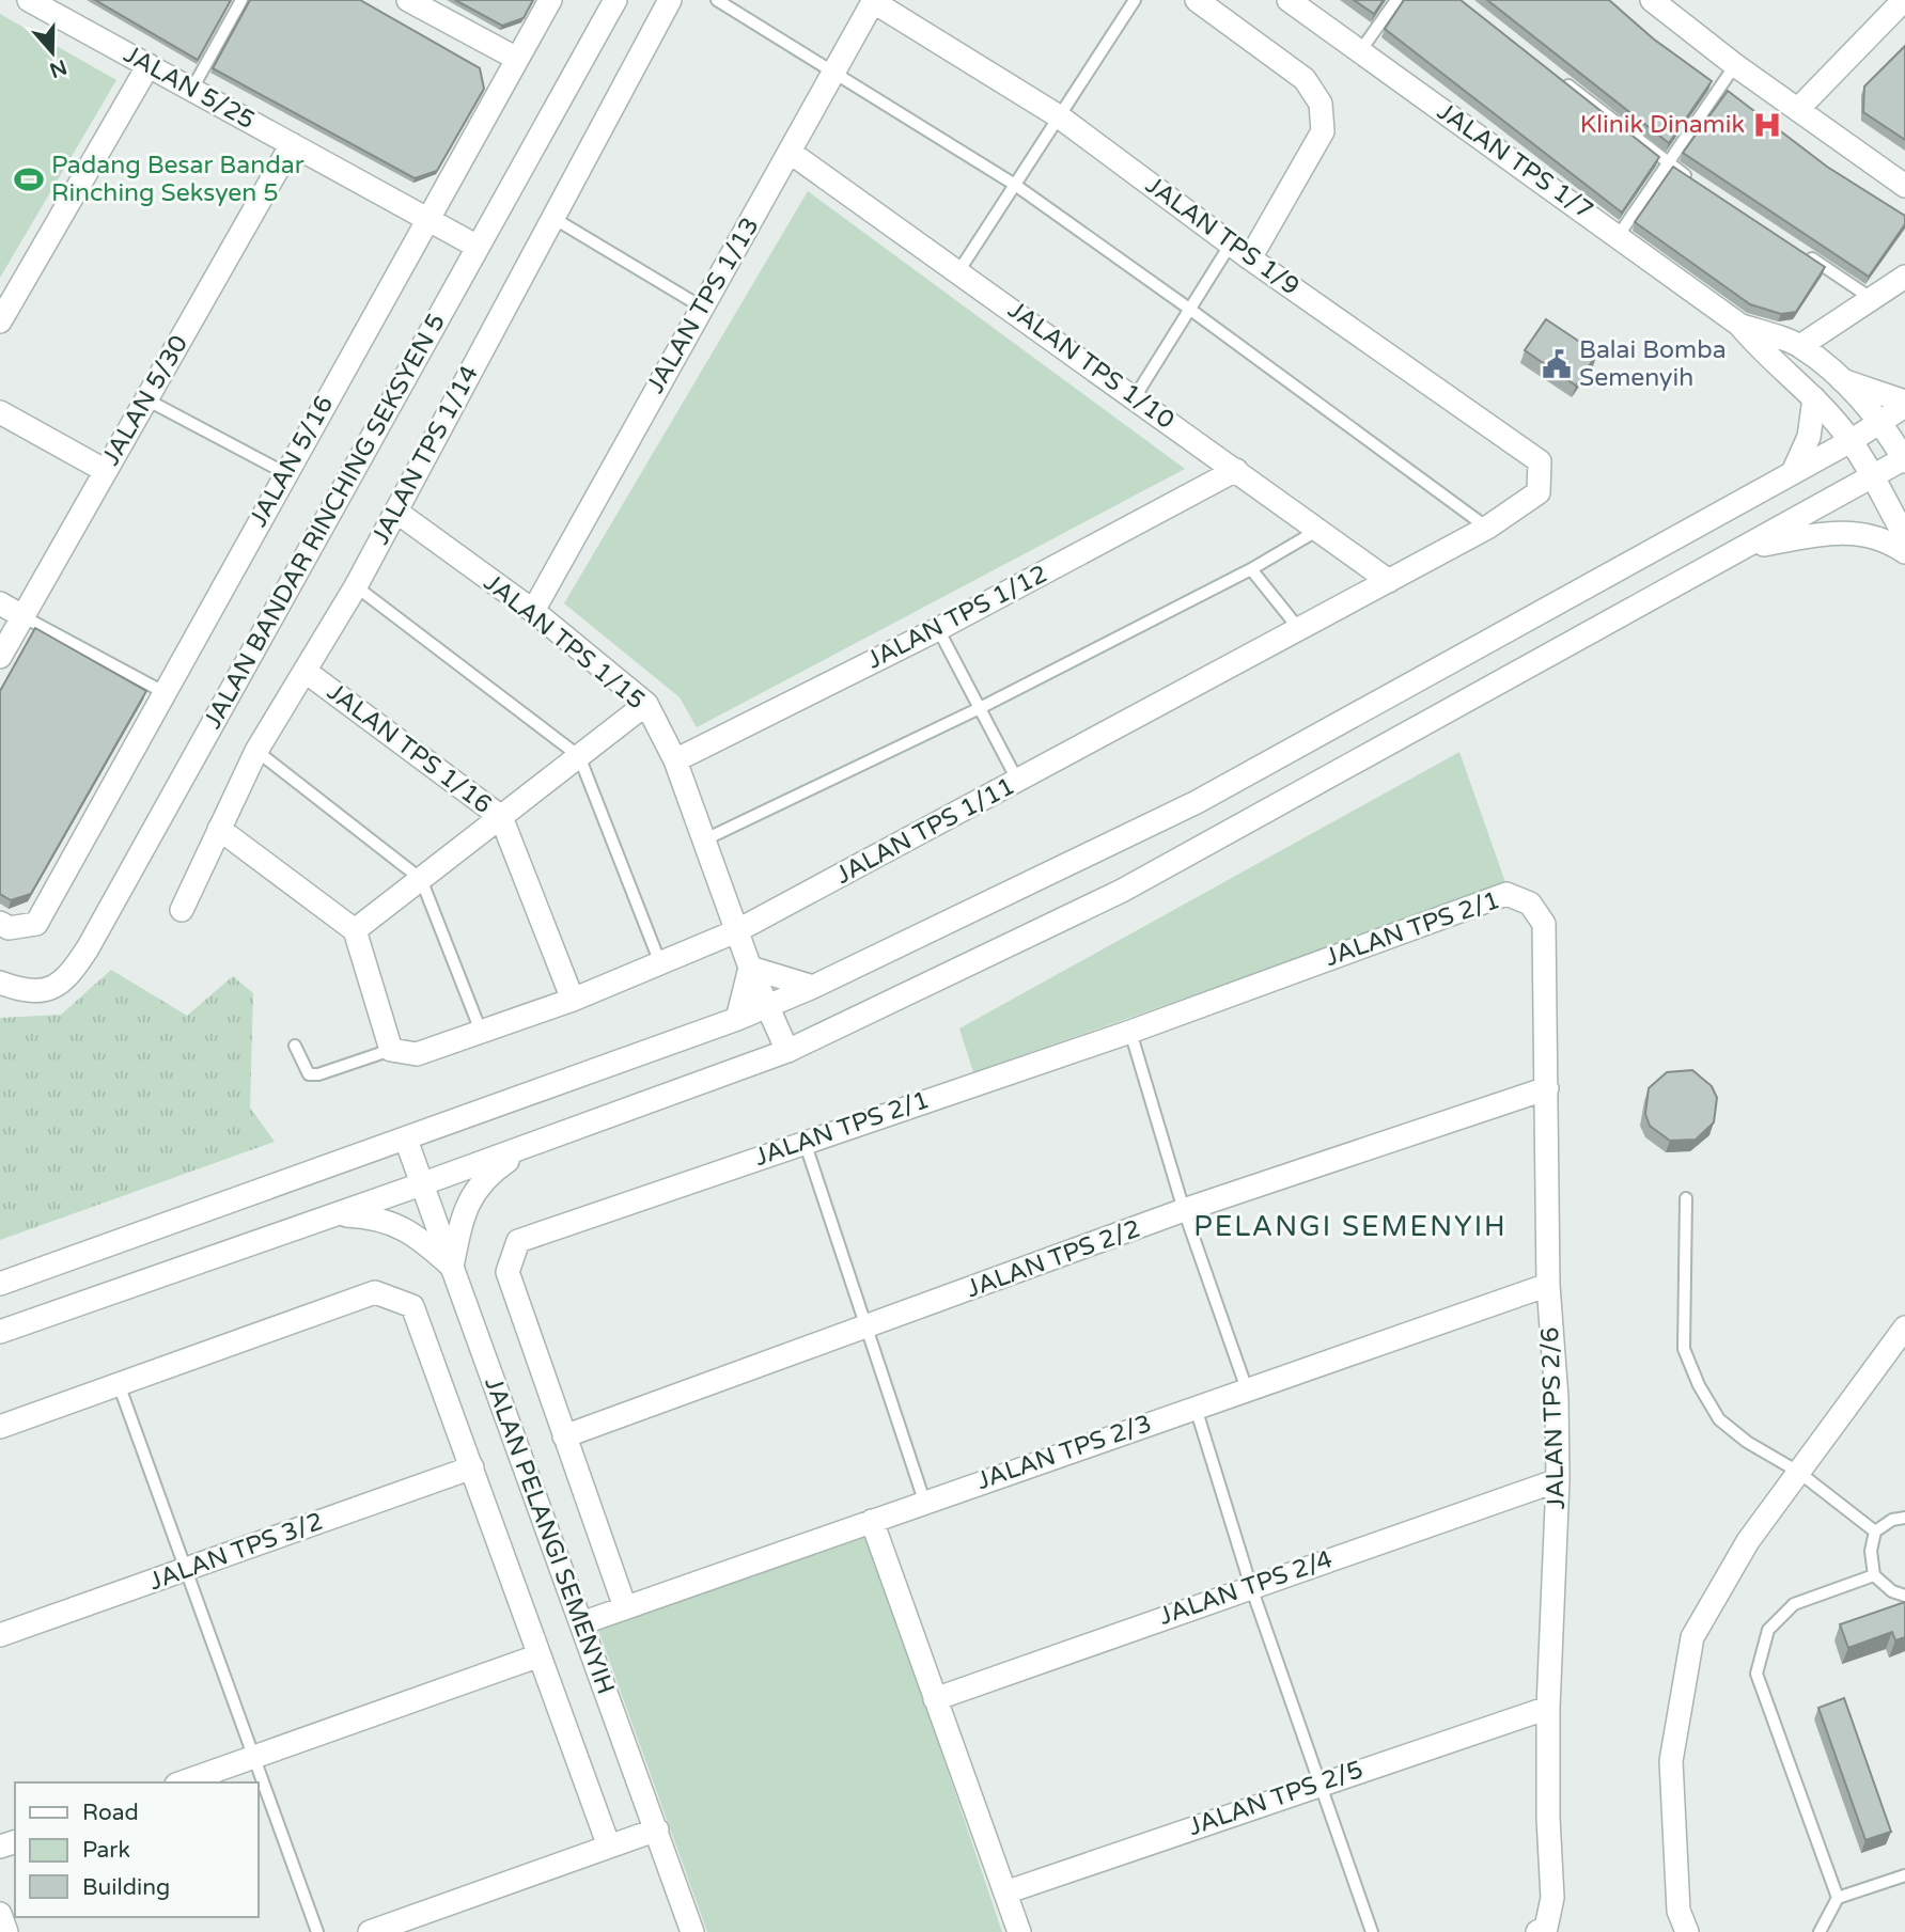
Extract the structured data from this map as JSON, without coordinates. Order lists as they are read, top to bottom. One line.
{"streets":{"street":["JALAN 5/25","JALAN TPS 1/7","JALAN TPS 1/9","JALAN TPS 1/13","JALAN TPS 1/10","JALAN 5/30","JALAN TPS 1/14","JALAN 5/16","JALAN BANDAR RINCHING SEKSYEN 5","JALAN TPS 1/12","JALAN TPS 1/15","JALAN TPS 1/16","JALAN TPS 1/11","JALAN TPS 2/1","JALAN TPS 2/2","JALAN TPS 2/6","JALAN TPS 2/3","JALAN PELANGI SEMENYIH","JALAN TPS 3/2","JALAN TPS 2/4","JALAN TPS 2/5"]},"crossings":[["JALAN 5/25","JALAN 5/30"],["JALAN 5/25","JALAN 5/16"],["JALAN 5/25","JALAN BANDAR RINCHING SEKSYEN 5"],["JALAN TPS 1/9","JALAN TPS 1/13"],["JALAN TPS 1/9","JALAN TPS 1/11"],["JALAN TPS 1/13","JALAN TPS 1/10"],["JALAN TPS 1/13","JALAN TPS 1/15"],["JALAN TPS 1/10","JALAN TPS 1/12"],["JALAN TPS 1/10","JALAN TPS 1/11"],["JALAN TPS 1/14","JALAN TPS 1/15"],["JALAN TPS 1/14","JALAN TPS 1/16"],["JALAN TPS 1/12","JALAN TPS 1/15"],["JALAN TPS 1/15","JALAN TPS 1/11"],["JALAN TPS 1/16","JALAN TPS 1/11"],["JALAN TPS 2/1","JALAN TPS 2/2"],["JALAN TPS 2/1","JALAN TPS 2/6"],["JALAN TPS 2/1","JALAN TPS 2/3"],["JALAN TPS 2/2","JALAN TPS 2/6"],["JALAN TPS 2/6","JALAN TPS 2/3"],["JALAN TPS 2/6","JALAN TPS 2/4"],["JALAN TPS 2/6","JALAN TPS 2/5"],["JALAN TPS 2/3","JALAN PELANGI SEMENYIH"]],"districts":["PELANGI SEMENYIH"],"places":{"hospital":["Klinik Dinamik"],"sports":["Padang Besar Bandar Rinching Seksyen 5"],"public building":["Balai Bomba Semenyih"]},"legend":["Road","Park","Building"],"north":"bottom"}
